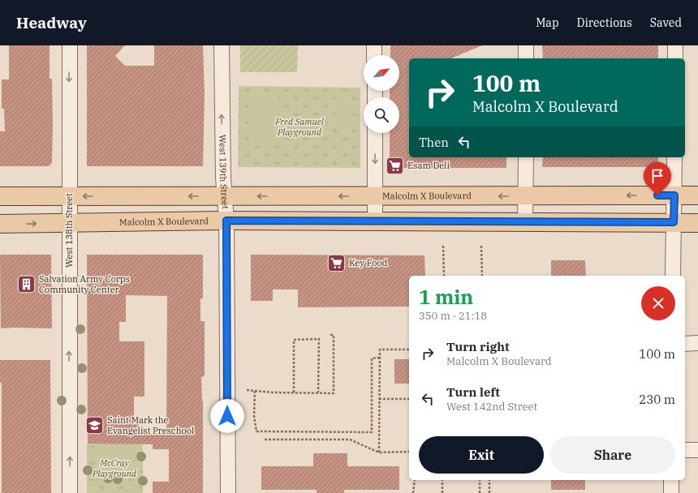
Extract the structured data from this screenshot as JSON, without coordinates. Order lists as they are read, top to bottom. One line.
{"streets":{"main road":["Malcolm X Boulevard"],"street":["West 139th Street","West 138th Street"]},"crossings":[["West 139th Street","Malcolm X Boulevard"],["Malcolm X Boulevard","West 138th Street"]],"parks":["Fred Samuel Playground","McCray Playground"],"places":{"supermarket":["Esam Deli","Key Food"],"building":["Salvation Army Corps Community Center"],"school or university":["Saint Mark the Evangelist Preschool"]},"north":"top right","page":{"header":"Headway","nav":["Map","Directions","Saved"],"turn":["100 m","Malcolm X Boulevard"],"then":"Then","heading":["1 min","350 m · 21:18"],"list":[{"name":"Turn right","note":"Malcolm X Boulevard","value":"100 m"},{"name":"Turn left","note":"West 142nd Street","value":"230 m"}],"buttons":["Exit","Share"]}}
